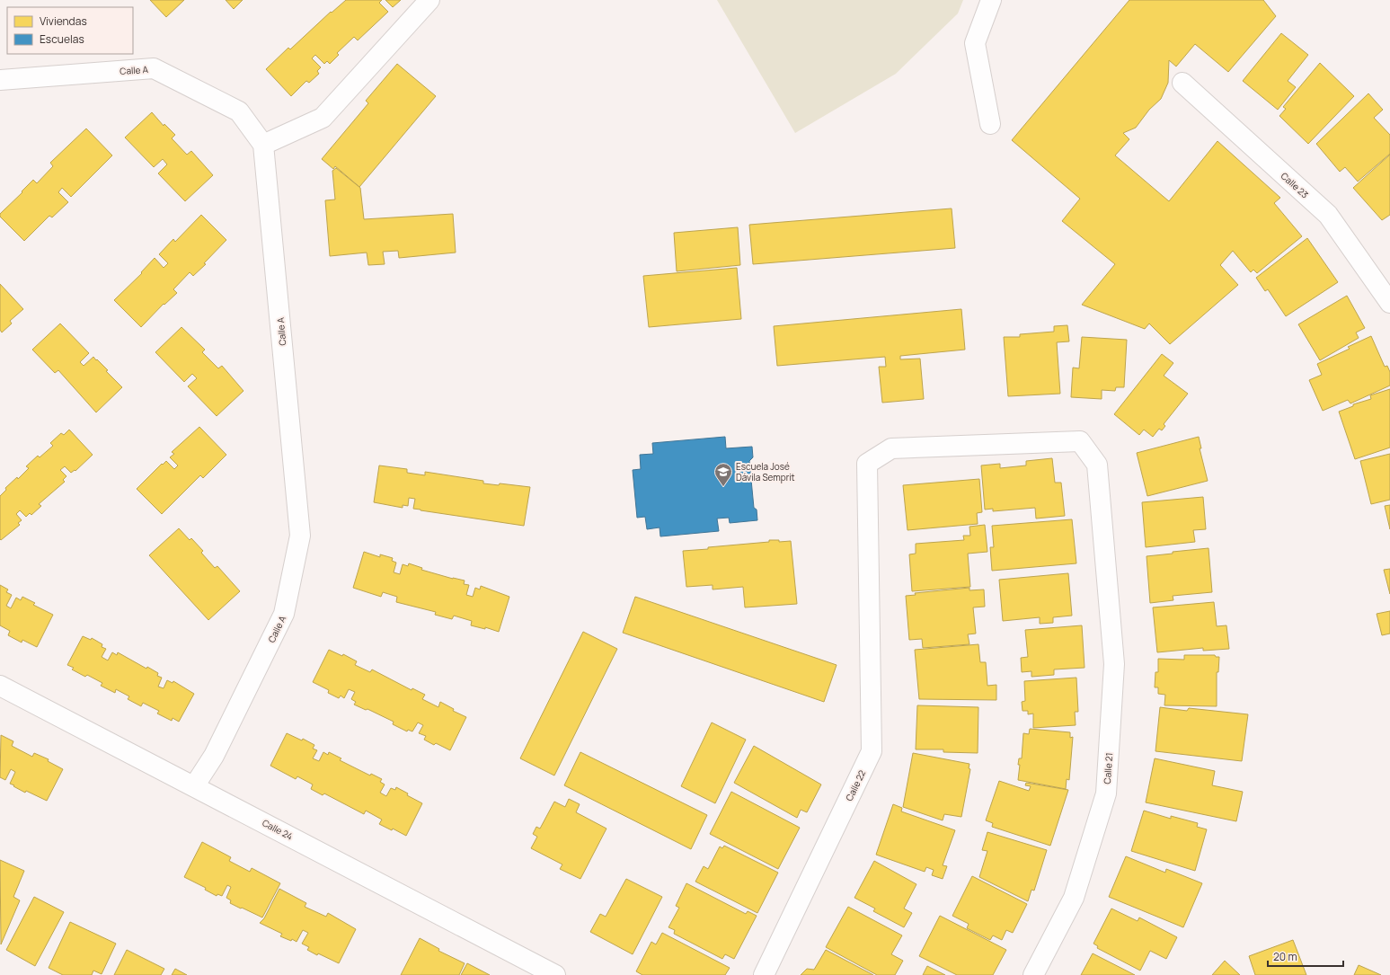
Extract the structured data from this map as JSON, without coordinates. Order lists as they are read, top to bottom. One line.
{"streets":{"street":["Calle A","Calle 23","Calle 21","Calle 22","Calle 24"]},"crossings":[["Calle A","Calle 24"],["Calle 21","Calle 22"]],"places":{"school or university":["Escuela José Dávila Semprit"]},"legend":["Viviendas","Escuelas"],"scale_bar":"20 m"}
